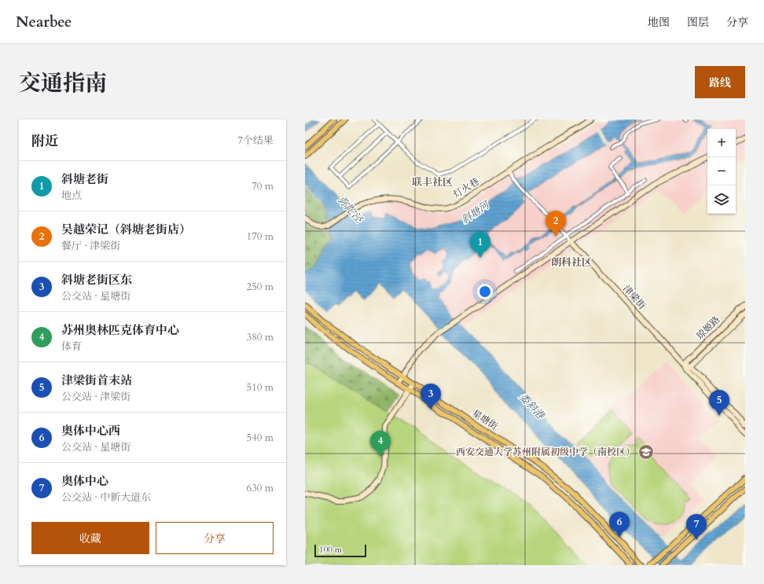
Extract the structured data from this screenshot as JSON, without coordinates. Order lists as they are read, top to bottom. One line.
{"streets":{"main road":["星塘街"],"street":["灯火巷","津梁街","琼姬路"]},"crossings":[["津梁街","琼姬路"]],"districts":["联丰社区","朗科社区"],"water":["弥陀泾","斜塘河","娄斜港"],"places":{"school or university":["西安交通大学苏州附属初级中学（南校区）"]},"scale_bar":"100 m","page":{"header":"Nearbee","nav":["地图","图层","分享"],"title":"交通指南","buttons":["路线",["收藏","分享"]],"heading":["附近","7个结果"],"map_buttons":["+","−"],"list":[{"mark":"1","name":"斜塘老街","note":"地点","value":"70 m"},{"mark":"2","name":"吴越荣记（斜塘老街店）","note":"餐厅 · 津梁街","value":"170 m"},{"mark":"3","name":"斜塘老街区东","note":"公交站 · 星塘街","value":"250 m"},{"mark":"4","name":"苏州奥林匹克体育中心","note":"体育","value":"380 m"},{"mark":"5","name":"津梁街首末站","note":"公交站 · 津梁街","value":"510 m"},{"mark":"6","name":"奥体中心西","note":"公交站 · 星塘街","value":"540 m"},{"mark":"7","name":"奥体中心","note":"公交站 · 中新大道东","value":"630 m"}],"pins":["2","1","3","5","4","6","7"],"scale":"100 m"}}
